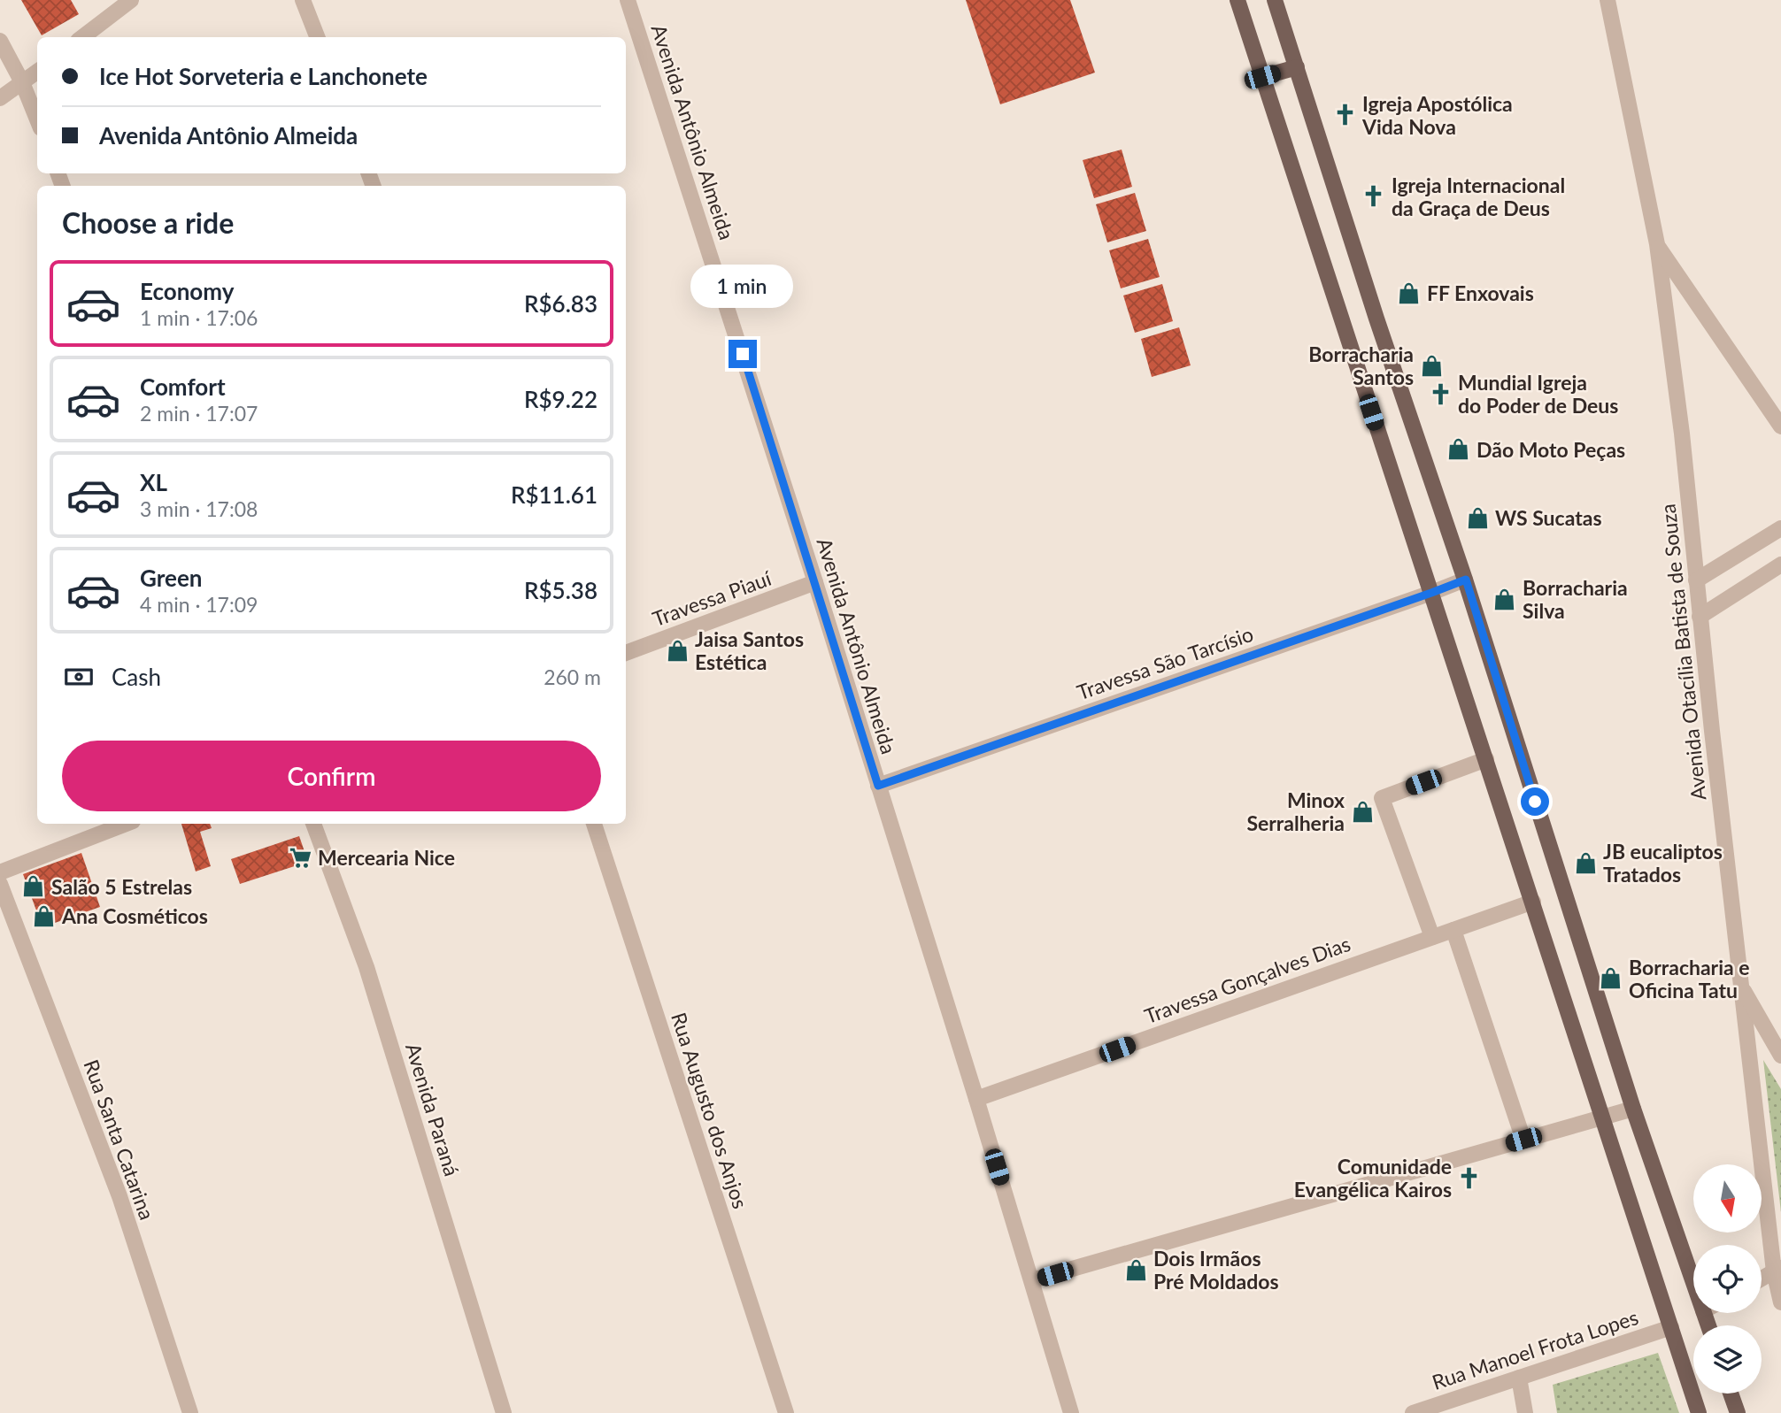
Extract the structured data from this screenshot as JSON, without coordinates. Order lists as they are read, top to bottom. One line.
{"streets":{"street":["Avenida Antônio Almeida","Travessa Piauí","Avenida Otacília Batista de Souza","Travessa São Tarcísio","Travessa Gonçalves Dias","Avenida Paraná","Rua Augusto dos Anjos","Rua Santa Catarina","Rua Manoel Frota Lopes"]},"crossings":[["Avenida Antônio Almeida","Travessa Piauí"],["Avenida Antônio Almeida","Travessa São Tarcísio"],["Avenida Antônio Almeida","Travessa Gonçalves Dias"]],"places":{"church":["Igreja Apostólica Vida Nova","Igreja Internacional da Graça de Deus","Mundial Igreja do Poder de Deus","Comunidade Evangélica Kairos"],"shop":["FF Enxovais","Borracharia Santos","Dão Moto Peças","WS Sucatas","Borracharia Silva","Jaisa Santos Estética","Minox Serralheria","JB eucaliptos Tratados","Salão 5 Estrelas","Ana Cosméticos","Borracharia e Oficina Tatu","Dois Irmãos Pré Moldados"],"supermarket":["Mercearia Nice"]},"north":"bottom","page":{"banner":["Ice Hot Sorveteria e Lanchonete","Avenida Antônio Almeida"],"heading":"Choose a ride","list":[{"name":"Economy","note":"1 min · 17:06","value":"R$6.83"},{"name":"Comfort","note":"2 min · 17:07","value":"R$9.22"},{"name":"XL","note":"3 min · 17:08","value":"R$11.61"},{"name":"Green","note":"4 min · 17:09","value":"R$5.38"}],"bubble":"1 min","pay":["Cash","260 m"],"buttons":"Confirm"}}
